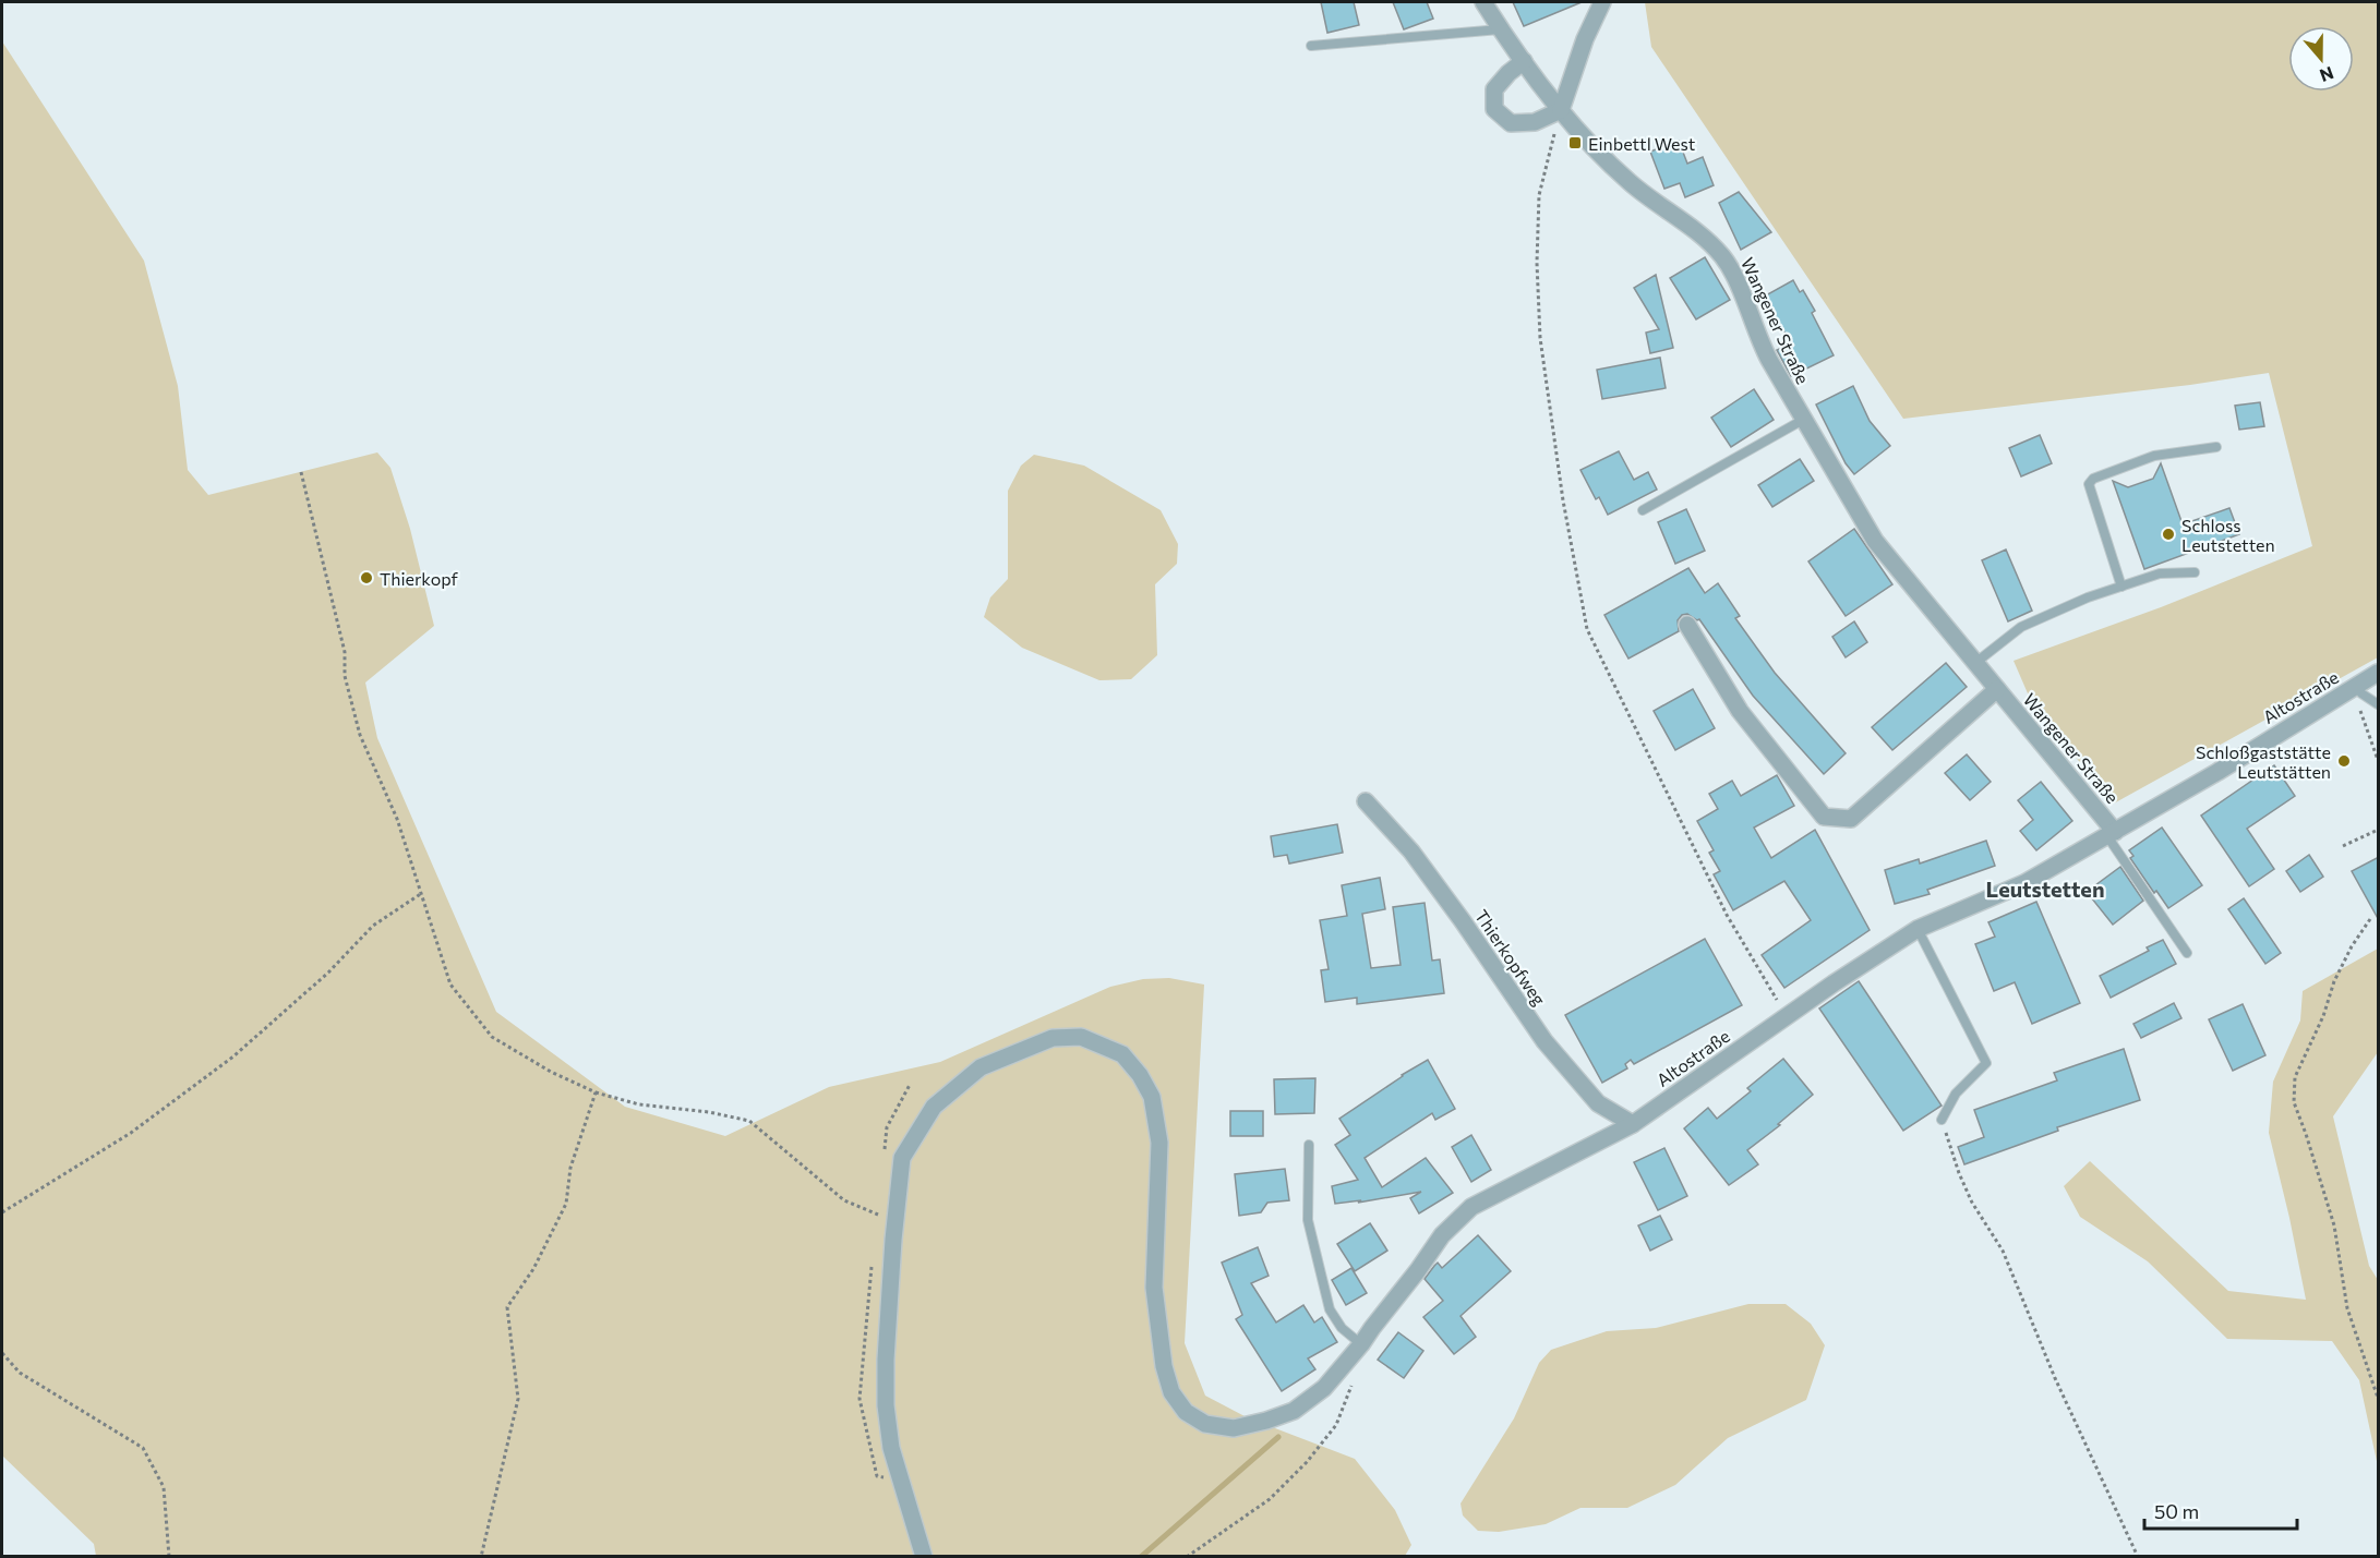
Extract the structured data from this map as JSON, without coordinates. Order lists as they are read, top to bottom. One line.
{"streets":{"street":["Wangener Straße","Altostraße","Thierkopfweg"]},"crossings":[["Wangener Straße","Altostraße"],["Altostraße","Thierkopfweg"]],"districts":["Leutstetten"],"places":{"transit":["Einbettl West"],"other":["Schloss Leutstetten","Thierkopf","Schloßgaststätte Leutstätten"]},"scale_bar":"50 m","north":"bottom"}
